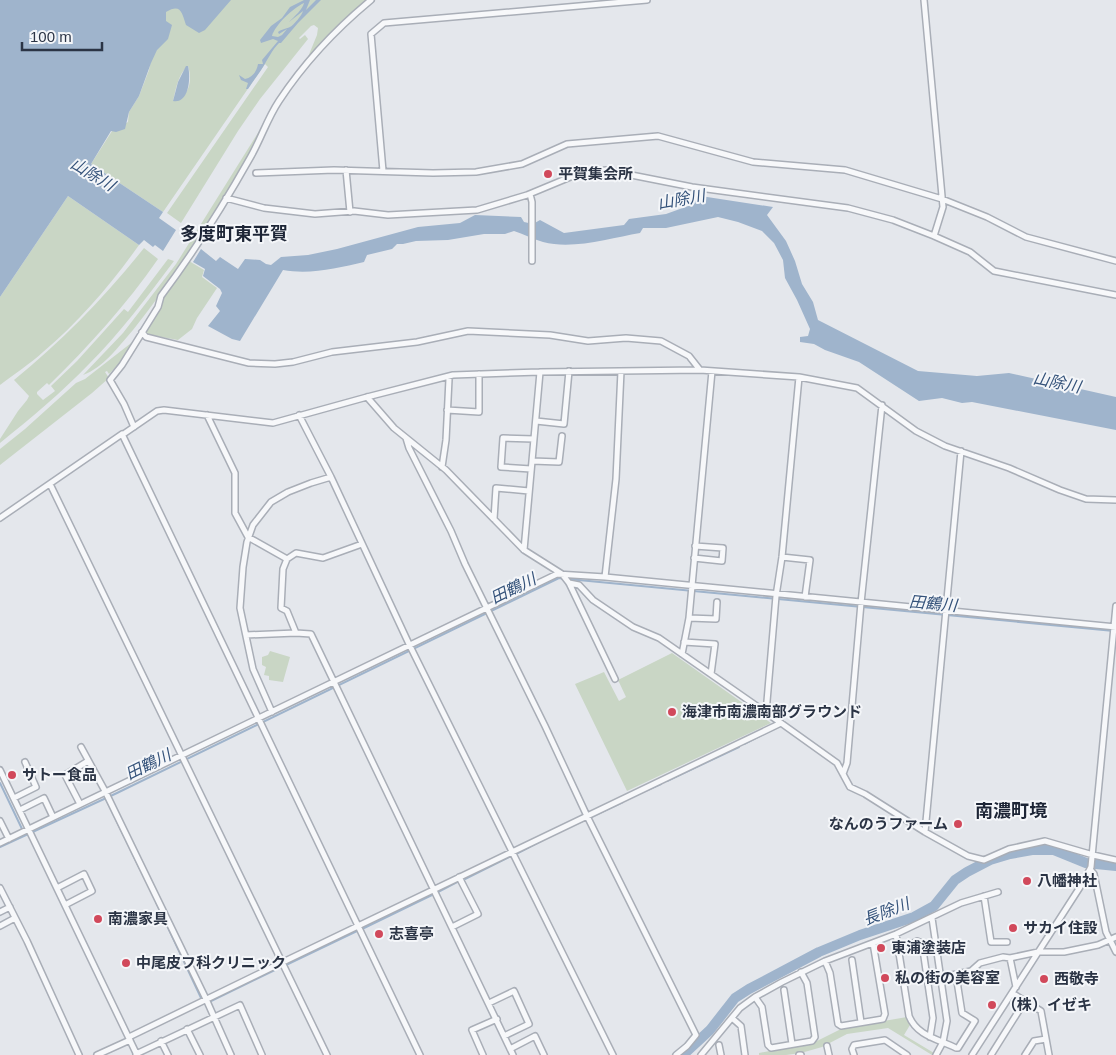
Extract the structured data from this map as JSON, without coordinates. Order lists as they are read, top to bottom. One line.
{"districts":["多度町東平賀","南濃町境"],"water":["山除川","田鶴川","長除川"],"places":["平賀集会所","海津市南濃南部グラウンド","サトー食品","なんのうファーム","八幡神社","南濃家具","サカイ住設","志喜亭","東浦塗装店","中尾皮フ科クリニック","私の街の美容室","西敬寺","（株）イゼキ"],"scale_bar":"100 m"}
